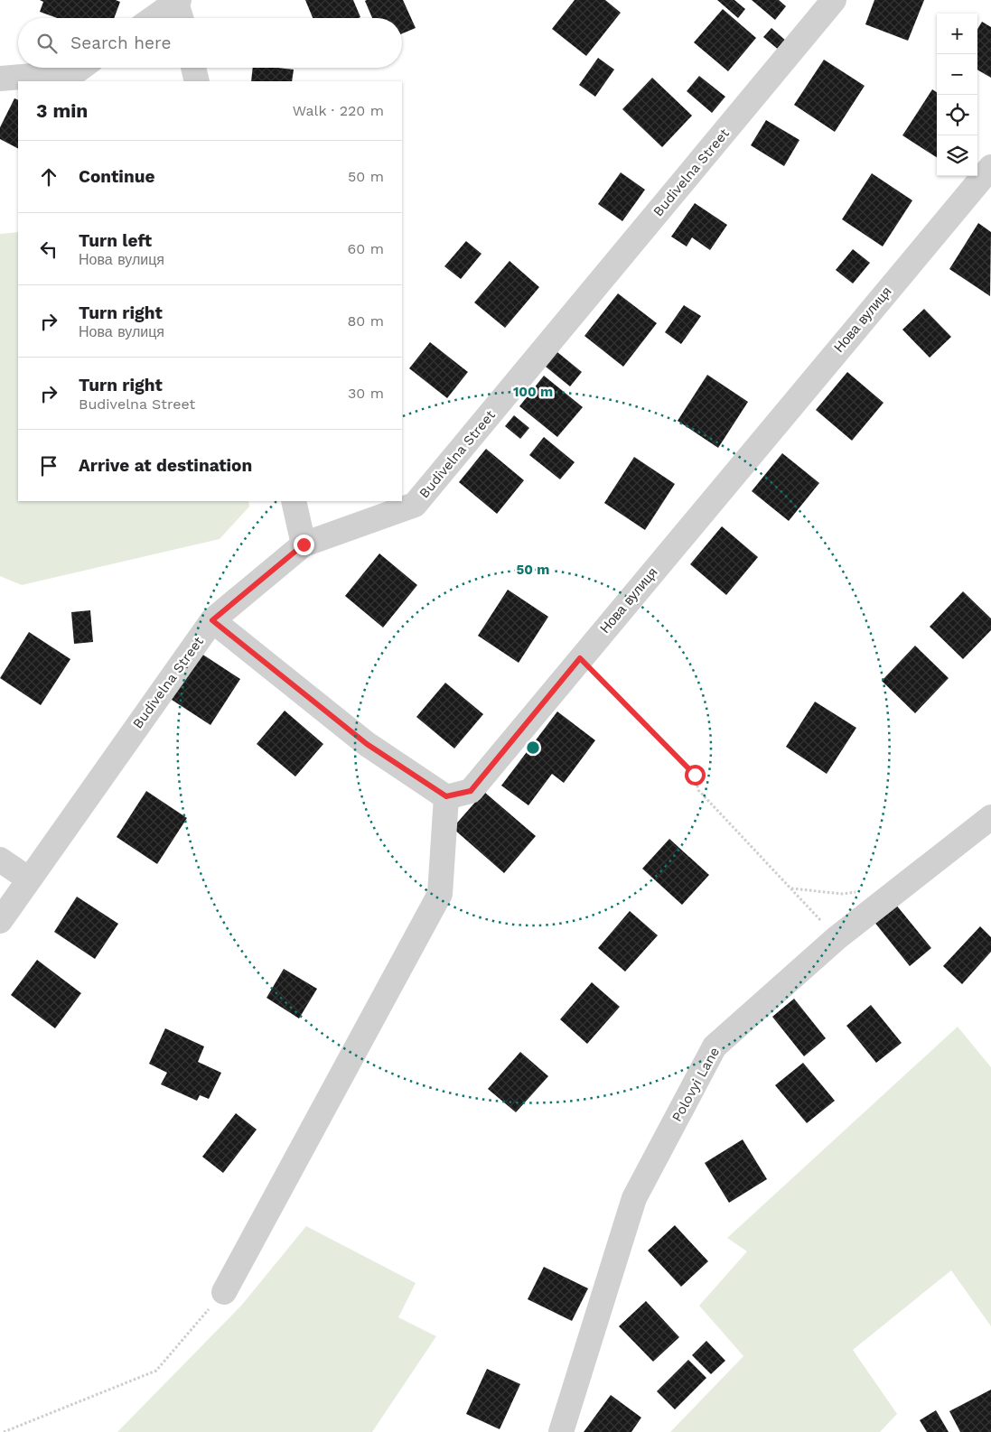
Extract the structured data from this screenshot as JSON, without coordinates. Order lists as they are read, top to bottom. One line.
{"streets":{"street":["Budivelna Street","Нова вулиця","Polovyi Lane"]},"page":{"map_buttons":["+","−"],"search":"Search here","heading":["3 min","Walk · 220 m"],"list":[["Continue","50 m"],["Turn left","Нова вулиця","60 m"],["Turn right","Нова вулиця","80 m"],["Turn right","Budivelna Street","30 m"],"Arrive at destination"]},"rings":["100 m","50 m"]}
